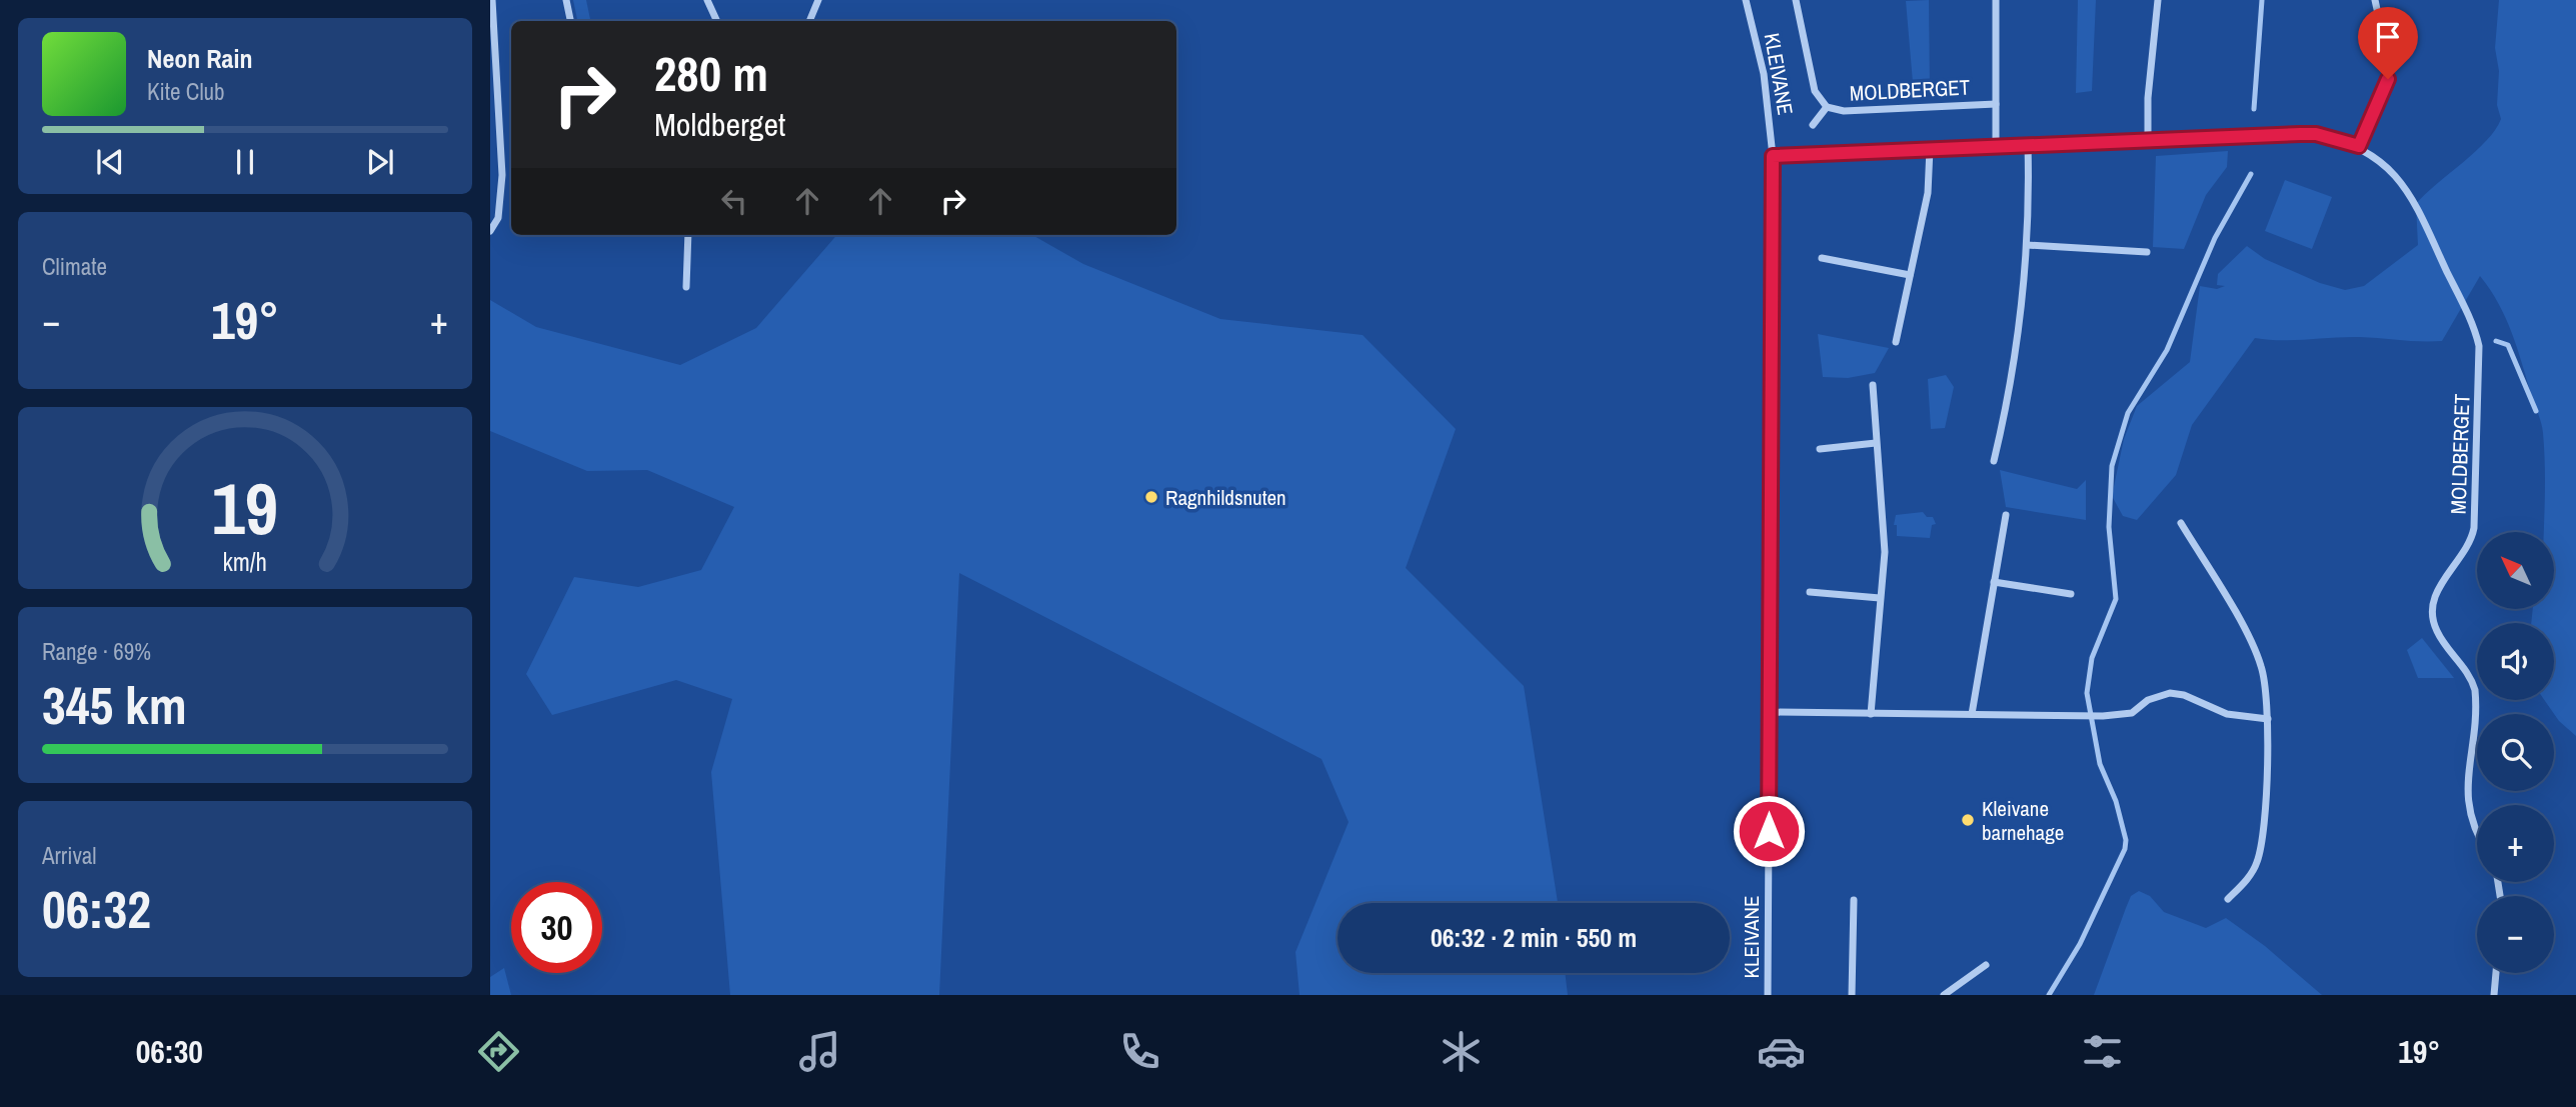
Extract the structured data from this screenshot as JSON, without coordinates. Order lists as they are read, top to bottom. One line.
{"streets":{"street":["KLEIVANE","MOLDBERGET"]},"crossings":[["KLEIVANE","MOLDBERGET"]],"places":["Ragnhildsnuten","Kleivane barnehage"],"north":"top left","page":{"turn":["280 m","Moldberget"],"song":["Neon Rain","Kite Club"],"tile":["Climate",["Range · 69%","345 km"],["Arrival","06:32"]],"heat":["−","19°","+"],"map_buttons":["+","−"],"limit":"30","trip":"06:32 · 2 min · 550 m","tabs":["06:30","19°"],"gauge":["19","km/h"]}}
